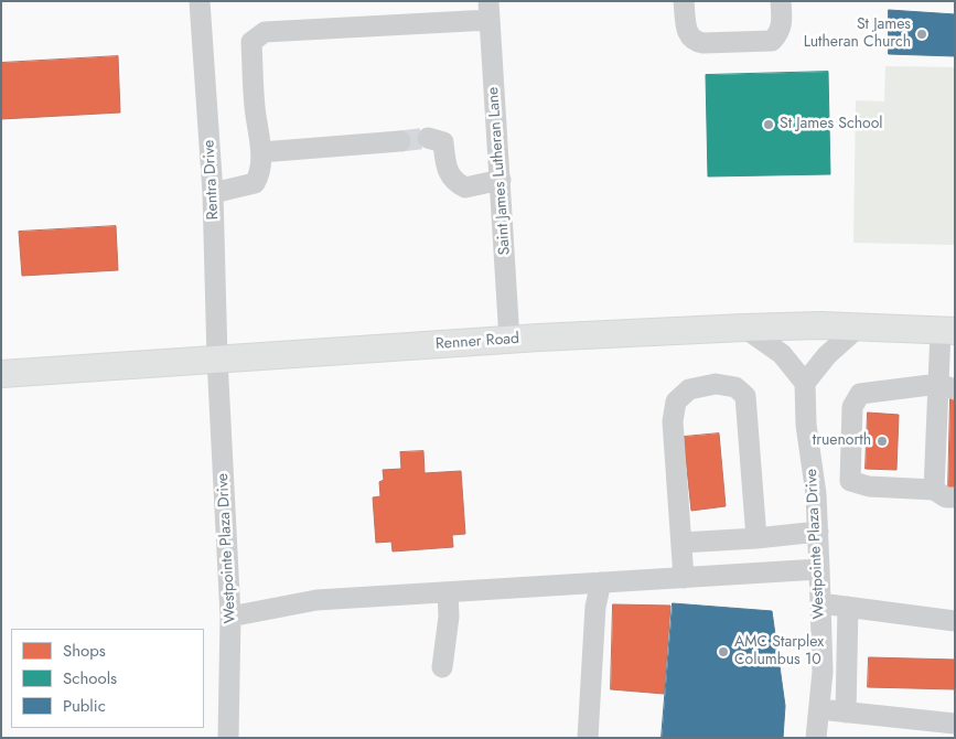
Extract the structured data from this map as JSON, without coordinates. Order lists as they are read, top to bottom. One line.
{"streets":{"main road":["Renner Road"],"street":["Saint James Lutheran Lane","Rentra Drive","Westpointe Plaza Drive"]},"crossings":[["Saint James Lutheran Lane","Renner Road"],["Rentra Drive","Renner Road"],["Rentra Drive","Westpointe Plaza Drive"],["Renner Road","Westpointe Plaza Drive"]],"places":["St James Lutheran Church","St James School","truenorth","AMC Starplex Columbus 10"],"legend":["Shops","Schools","Public"]}
